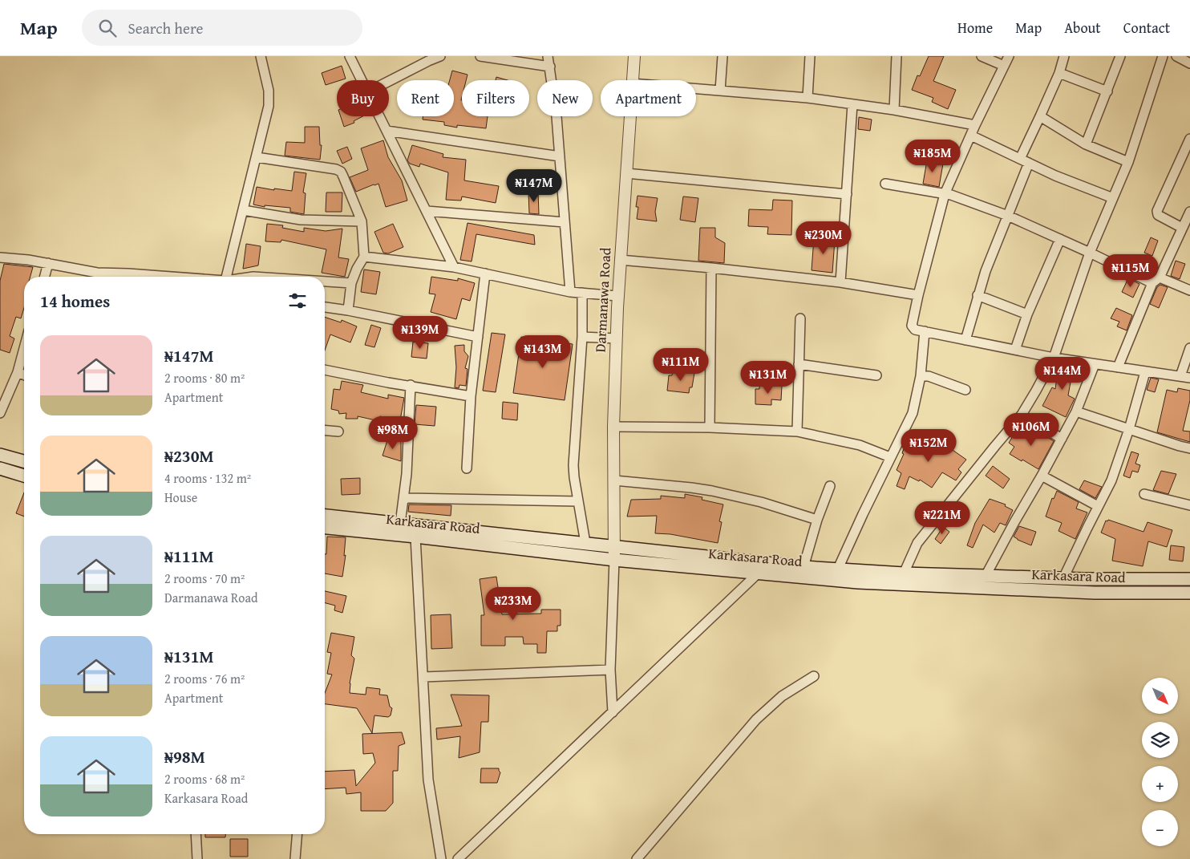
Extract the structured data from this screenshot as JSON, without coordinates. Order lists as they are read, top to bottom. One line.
{"streets":{"main road":["Karkasara Road"],"street":["Darmanawa Road"]},"crossings":[["Darmanawa Road","Karkasara Road"]],"north":"bottom right","page":{"header":"Map","search":"Search here","nav":["Home","Map","About","Contact"],"chip":["Buy","Rent","Filters","New","Apartment"],"price":["₦185M","₦147M","₦230M","₦115M","₦139M","₦143M","₦111M","₦144M","₦131M","₦106M","₦98M","₦152M","₦221M","₦233M"],"heading":"14 homes","list":[{"name":"₦147M","note":"2 rooms · 80 m² · Apartment"},{"name":"₦230M","note":"4 rooms · 132 m² · House"},{"name":"₦111M","note":"2 rooms · 70 m² · Darmanawa Road"},{"name":"₦131M","note":"2 rooms · 76 m² · Apartment"},{"name":"₦98M","note":"2 rooms · 68 m² · Karkasara Road"}],"map_buttons":["+","−"]}}
